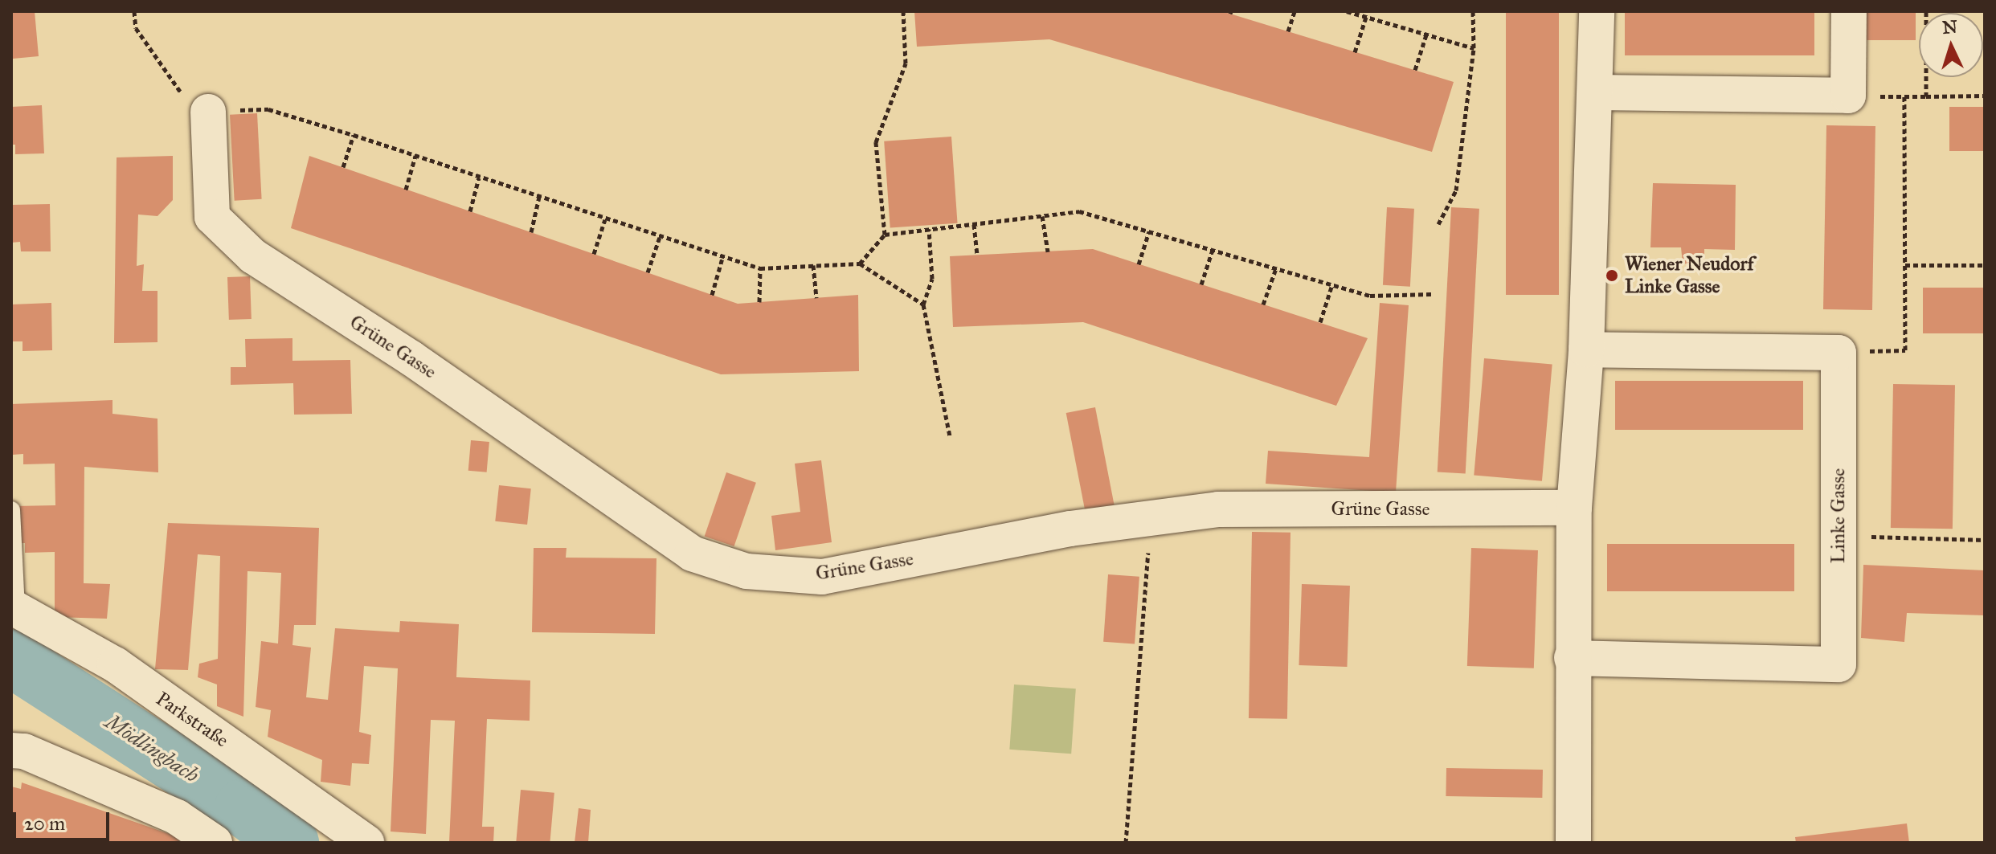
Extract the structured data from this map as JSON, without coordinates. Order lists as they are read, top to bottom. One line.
{"streets":{"street":["Grüne Gasse","Linke Gasse","Parkstraße"]},"water":["Mödlingbach"],"places":["Wiener Neudorf Linke Gasse"],"scale_bar":"20 m","north":"top"}
